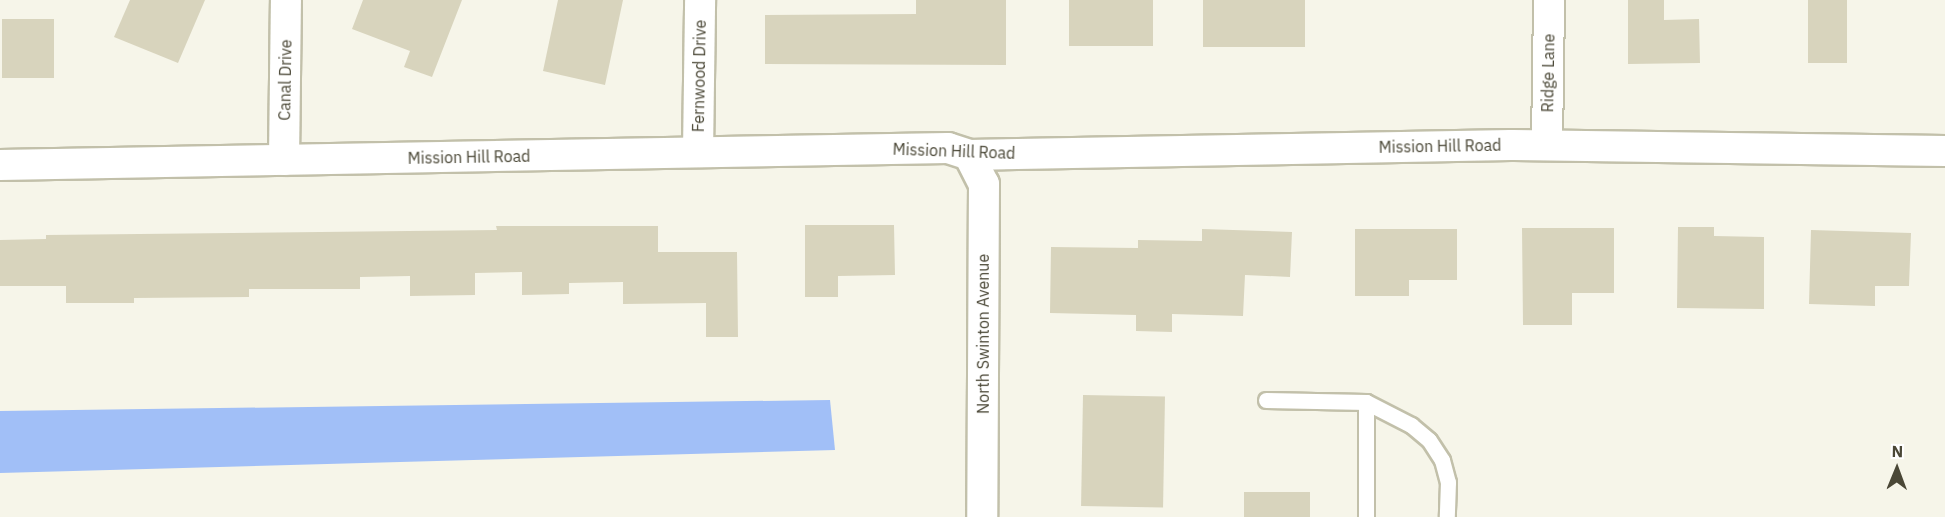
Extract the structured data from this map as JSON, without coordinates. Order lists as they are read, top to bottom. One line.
{"streets":{"street":["Ridge Lane","Fernwood Drive","Canal Drive","Mission Hill Road","North Swinton Avenue"]},"crossings":[["Ridge Lane","Mission Hill Road"],["Fernwood Drive","Mission Hill Road"],["Canal Drive","Mission Hill Road"],["Mission Hill Road","North Swinton Avenue"]],"north":"top"}
